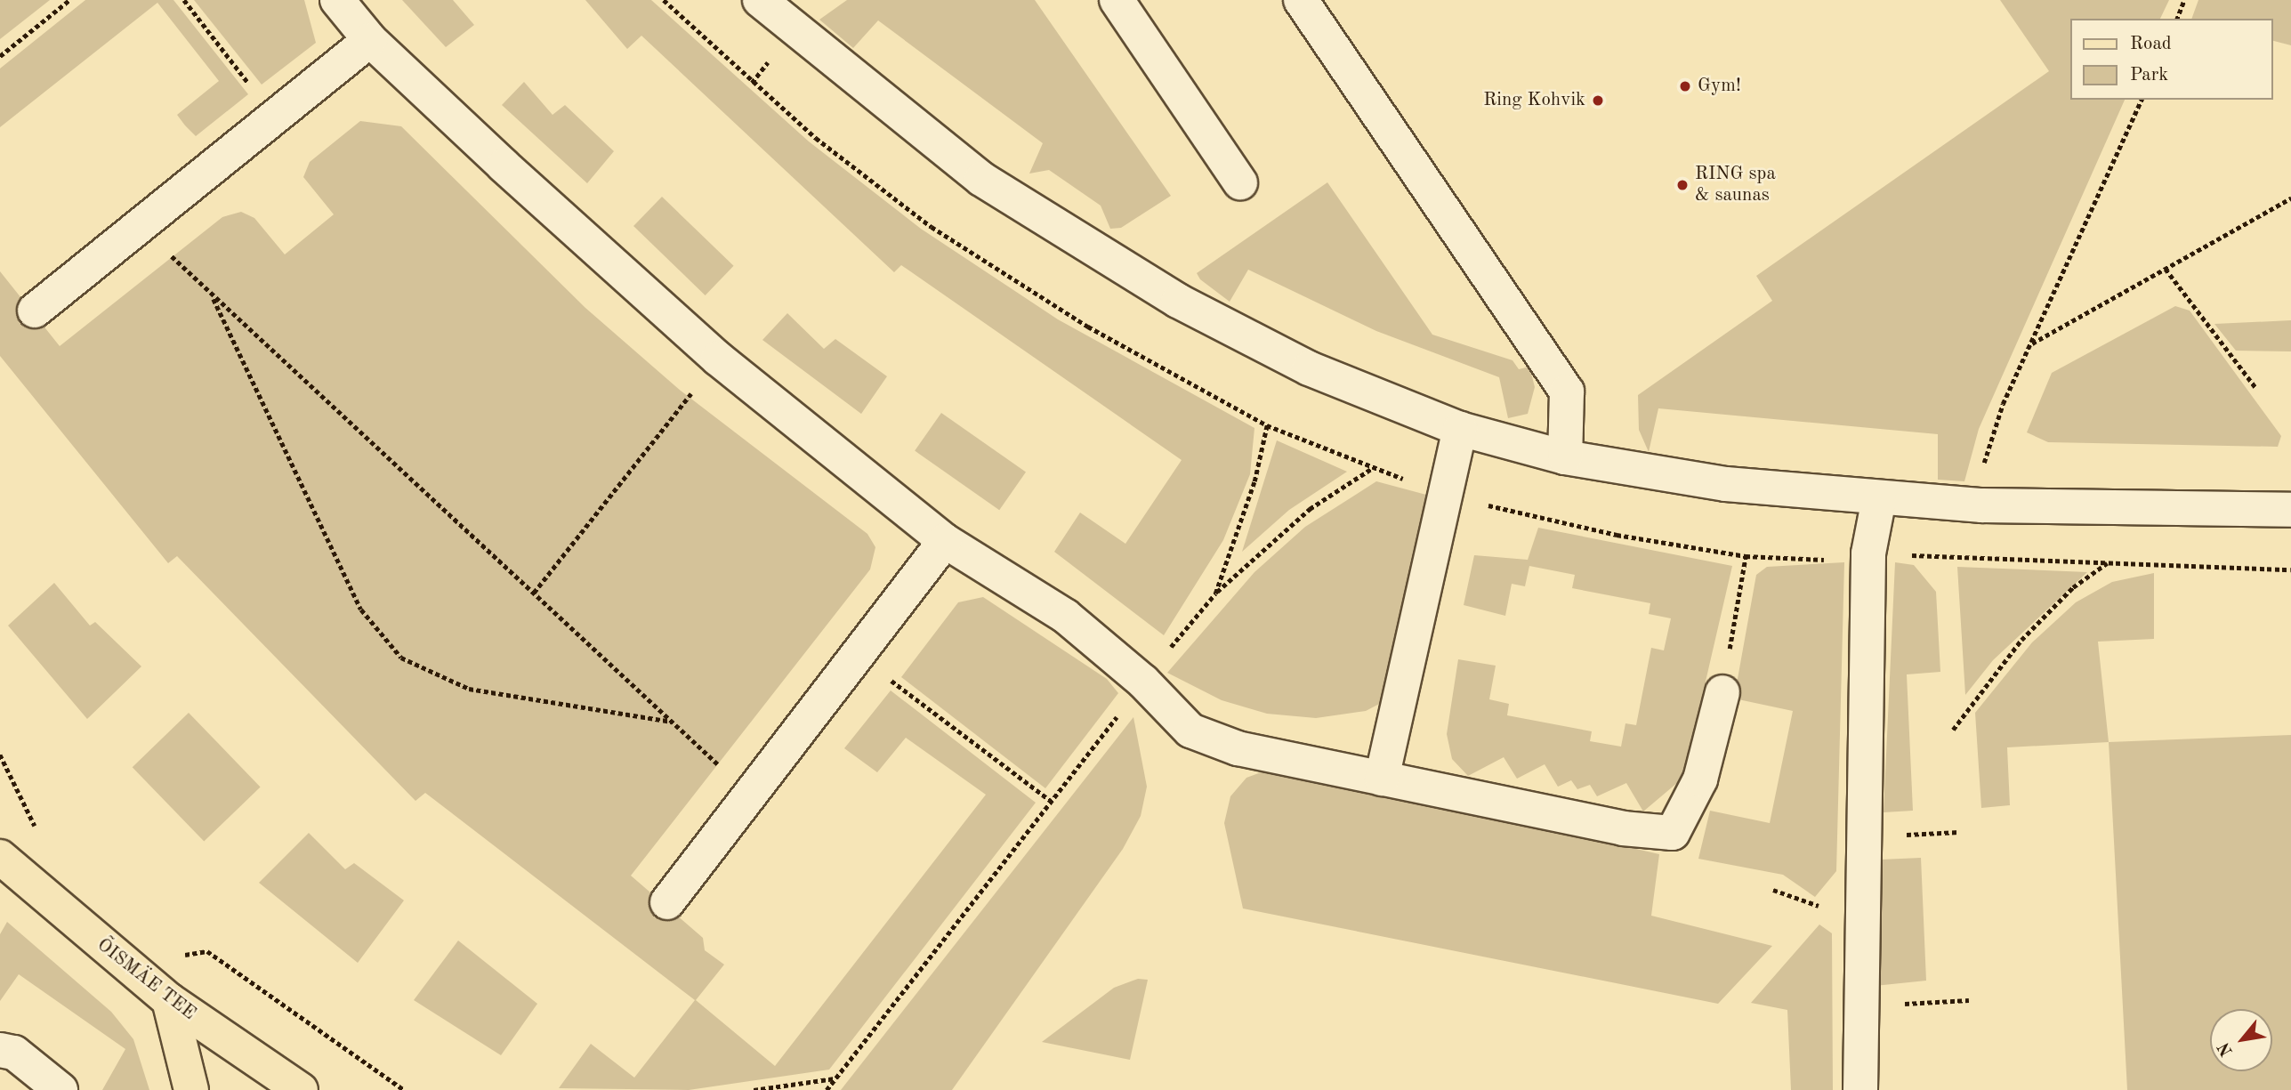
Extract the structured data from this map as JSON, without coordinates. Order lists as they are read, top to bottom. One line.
{"streets":{"main road":["ÕISMÄE TEE"]},"places":["Gym!","Ring Kohvik","RING spa & saunas"],"legend":["Road","Park"],"north":"bottom left"}
